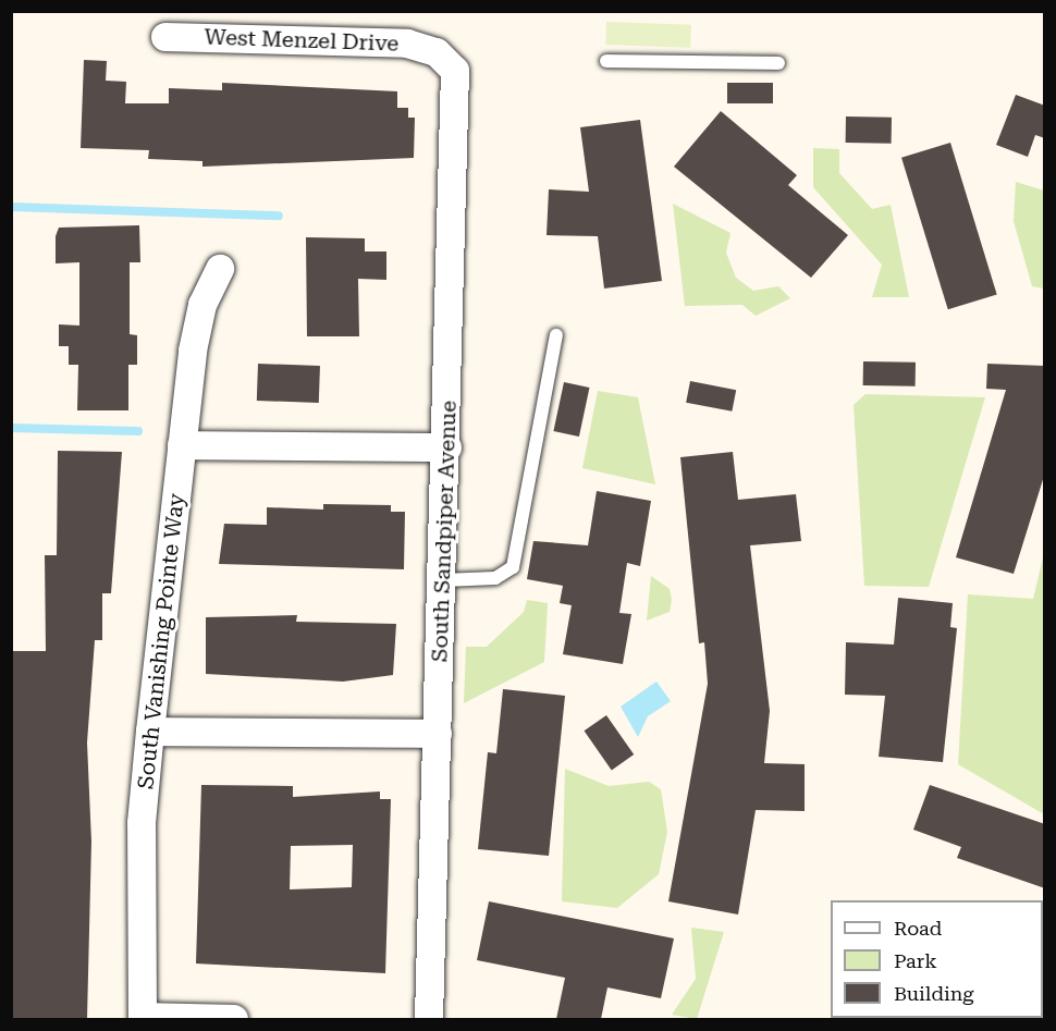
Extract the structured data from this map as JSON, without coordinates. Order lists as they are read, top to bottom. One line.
{"streets":{"street":["West Menzel Drive","South Sandpiper Avenue","South Vanishing Pointe Way"]},"crossings":[["West Menzel Drive","South Sandpiper Avenue"]],"legend":["Road","Park","Building"]}
